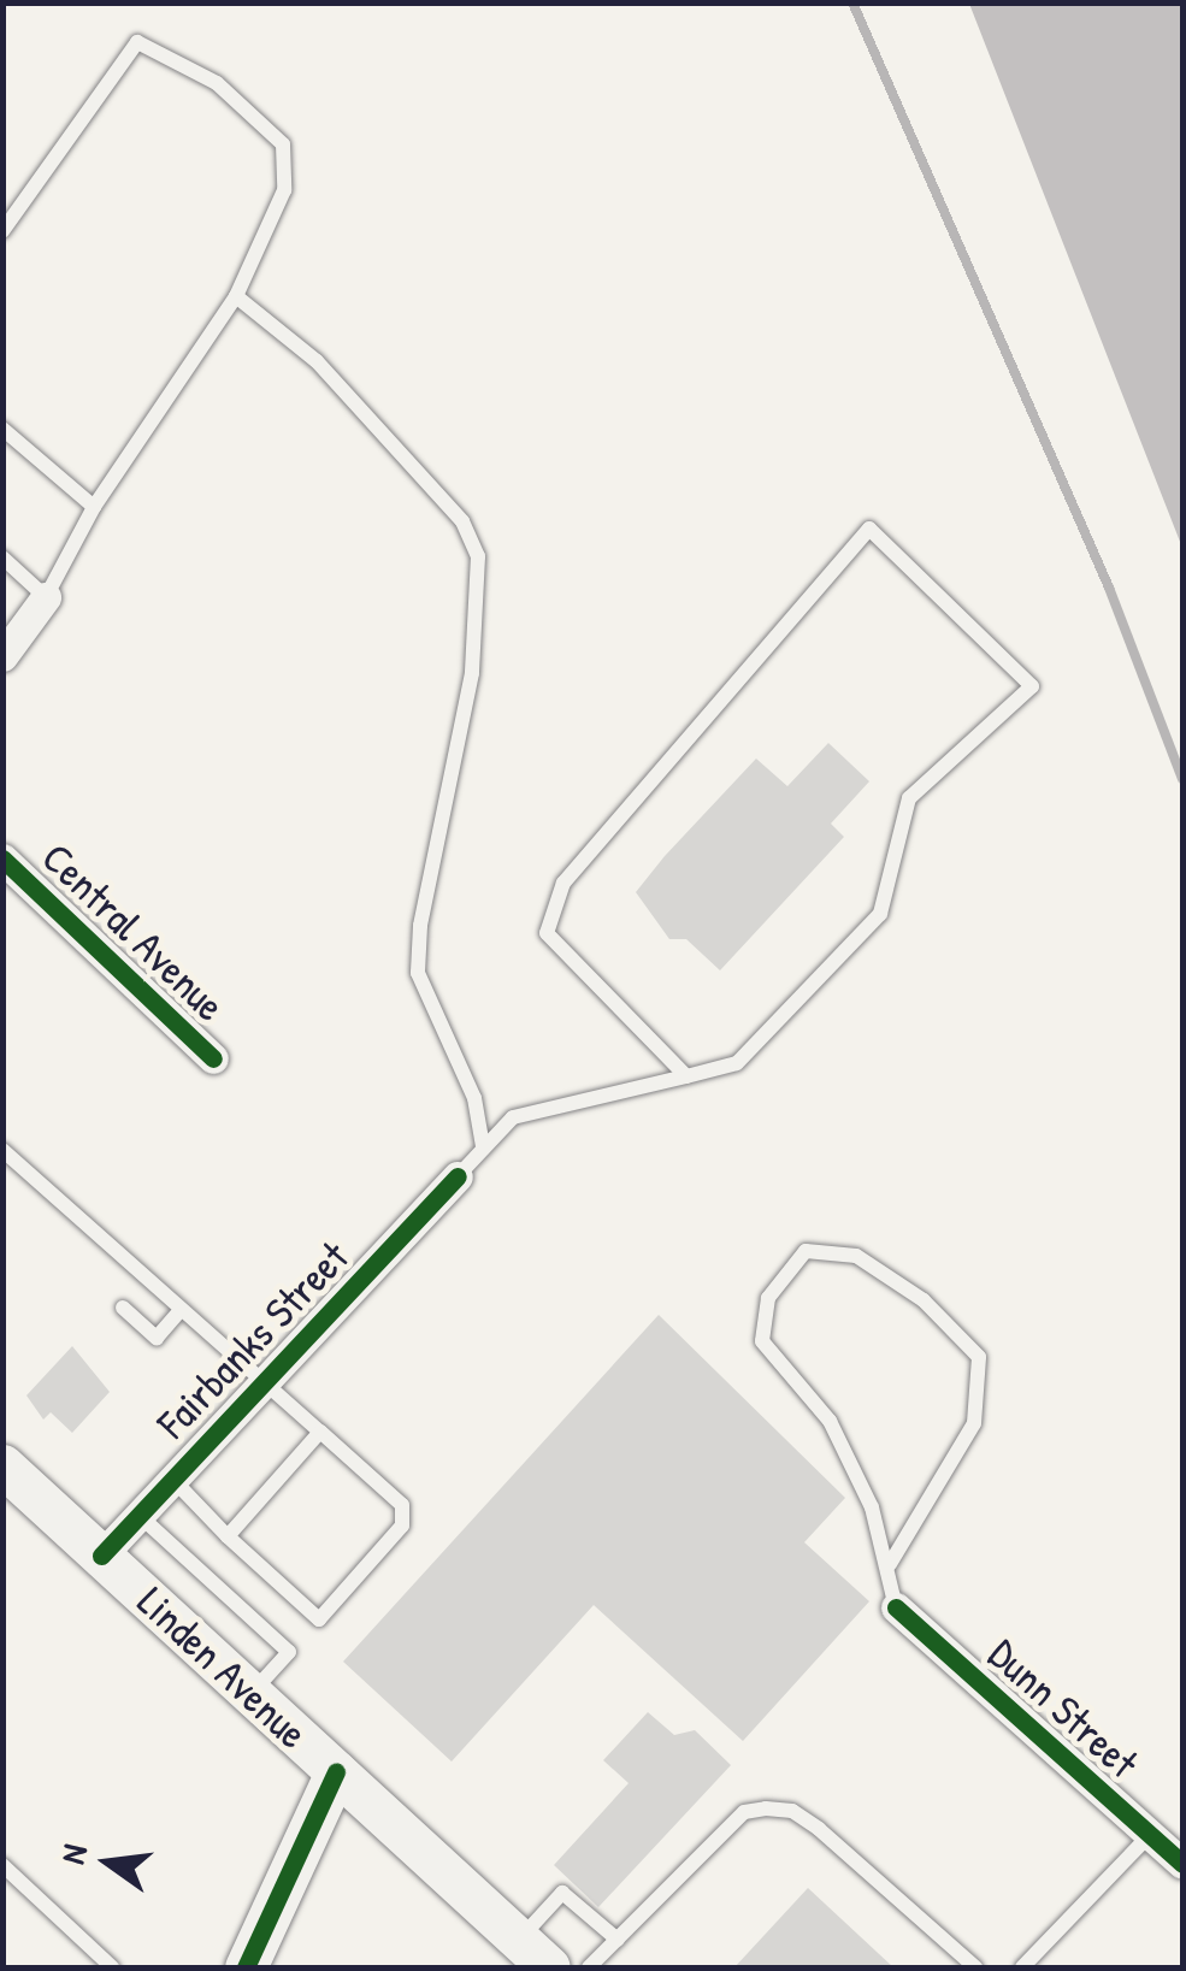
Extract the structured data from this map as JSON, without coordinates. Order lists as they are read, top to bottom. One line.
{"streets":{"main road":["Linden Avenue"],"street":["Central Avenue","Fairbanks Street","Dunn Street"]},"crossings":[["Fairbanks Street","Linden Avenue"]],"north":"left"}
